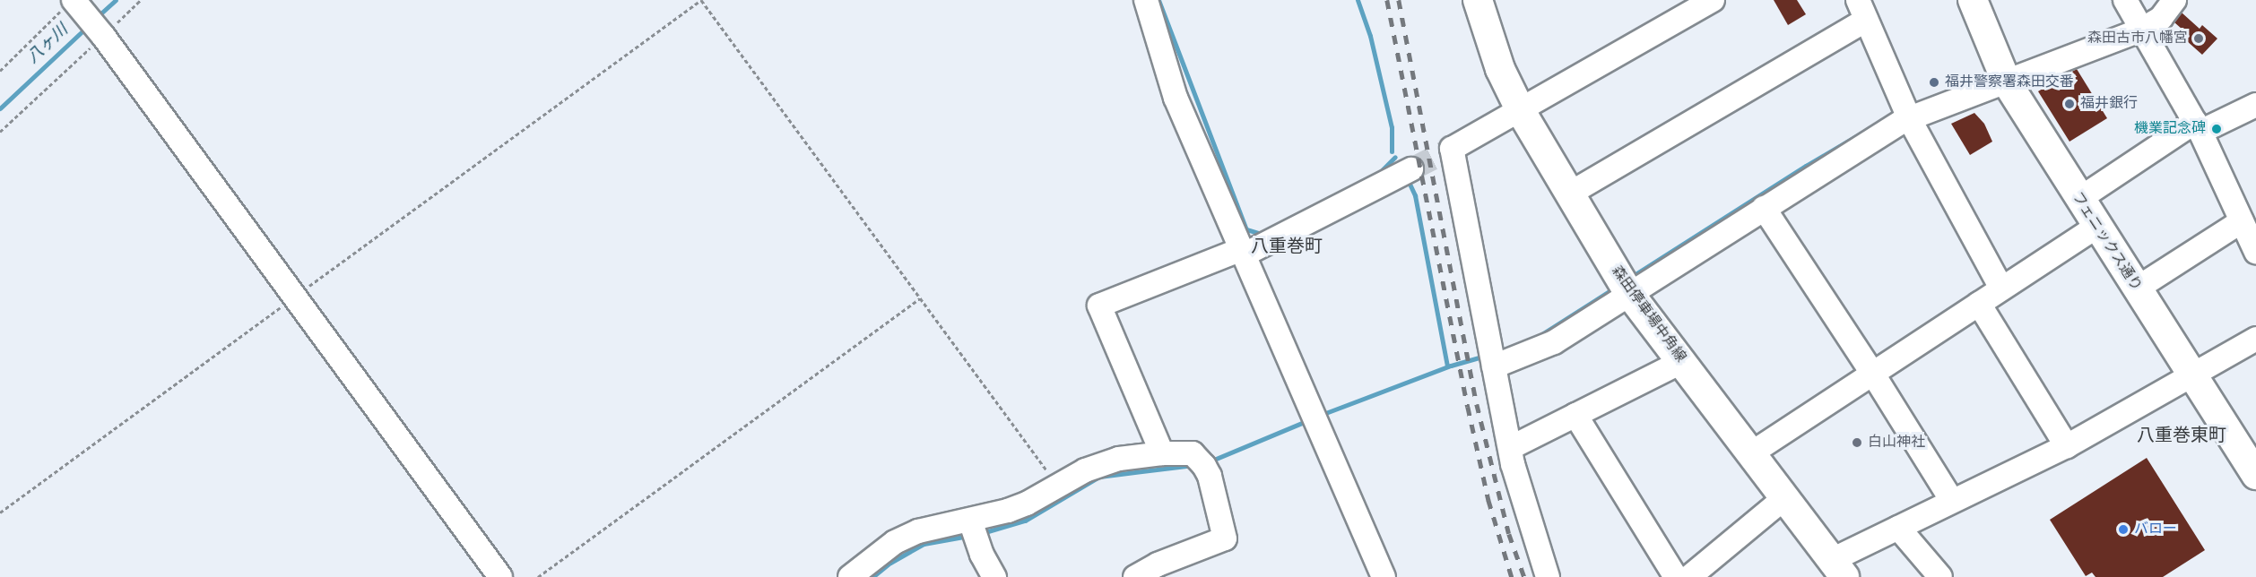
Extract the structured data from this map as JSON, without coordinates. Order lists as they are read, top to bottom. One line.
{"streets":{"main road":["フェニックス通り","森田停車場中角線"]},"districts":["八重巻町","八重巻東町"],"water":["八ヶ川"],"places":["森田古市八幡宮","福井警察署森田交番","福井銀行","機業記念碑","白山神社","バロー"]}
